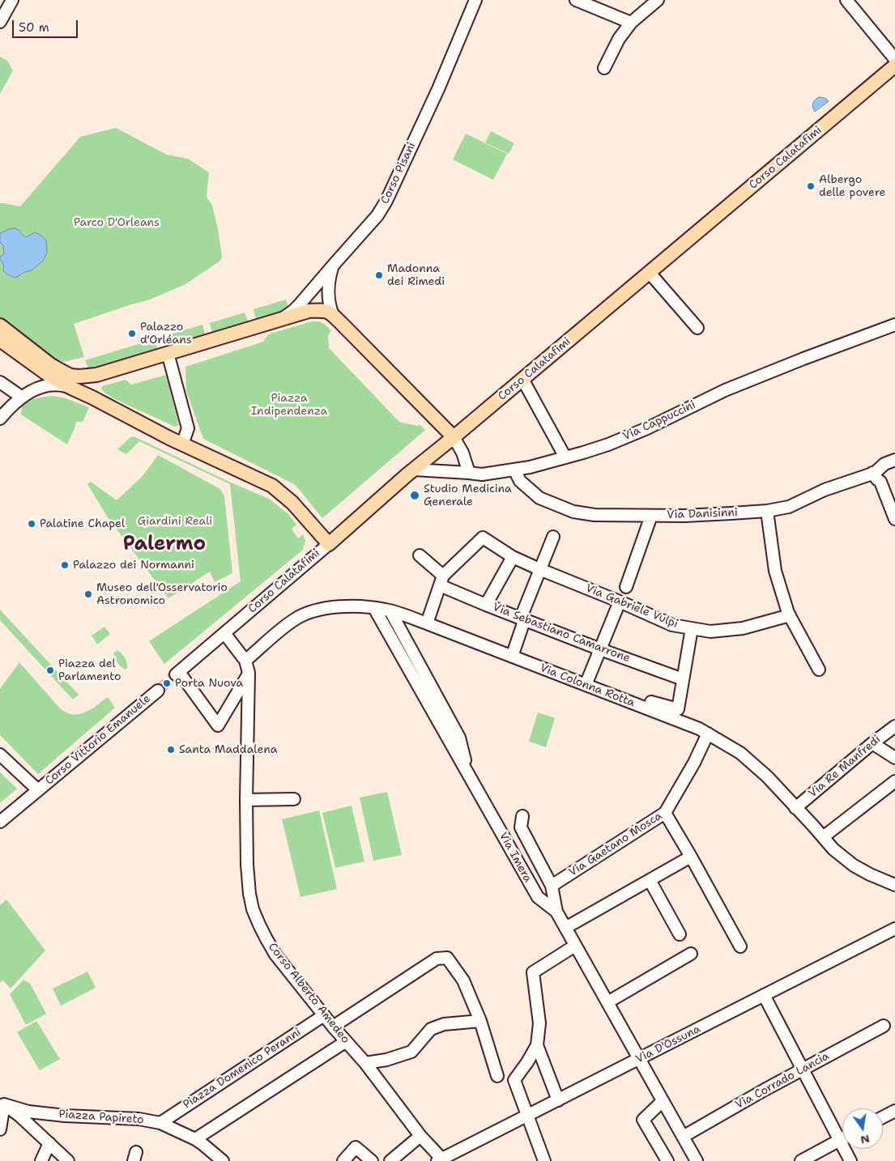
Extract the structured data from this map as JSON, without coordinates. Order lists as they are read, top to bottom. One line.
{"streets":{"main road":["Corso Calatafimi"],"street":["Corso Pisani","Via Cappuccini","Via Danisinni","Via Gabriele Vulpi","Via Sebastiano Camarrone","Via Colonna Rotta","Corso Vittorio Emanuele","Via Re Manfredi","Via Gaetano Mosca","Via Imera","Corso Alberto Amedeo","Via D'Ossuna","Piazza Domenico Peranni","Via Corrado Lancia","Piazza Papireto"]},"crossings":[["Corso Calatafimi","Via Cappuccini"],["Corso Calatafimi","Corso Alberto Amedeo"],["Via Cappuccini","Via Danisinni"],["Via Gabriele Vulpi","Via Sebastiano Camarrone"],["Via Colonna Rotta","Via Re Manfredi"],["Via Colonna Rotta","Via Gaetano Mosca"],["Via Colonna Rotta","Via Imera"],["Via Colonna Rotta","Corso Alberto Amedeo"],["Via Imera","Via D'Ossuna"],["Via Imera","Via Corrado Lancia"],["Corso Alberto Amedeo","Via D'Ossuna"],["Corso Alberto Amedeo","Piazza Domenico Peranni"],["Piazza Domenico Peranni","Piazza Papireto"]],"districts":["Palermo"],"parks":["Parco D'Orleans","Piazza Indipendenza","Giardini Reali"],"places":["Albergo delle povere","Madonna dei Rimedi","Palazzo d'Orléans","Studio Medicina Generale","Palatine Chapel","Palazzo dei Normanni","Museo dell'Osservatorio Astronomico","Piazza del Parlamento","Porta Nuova","Santa Maddalena"],"scale_bar":"50 m","north":"bottom"}
